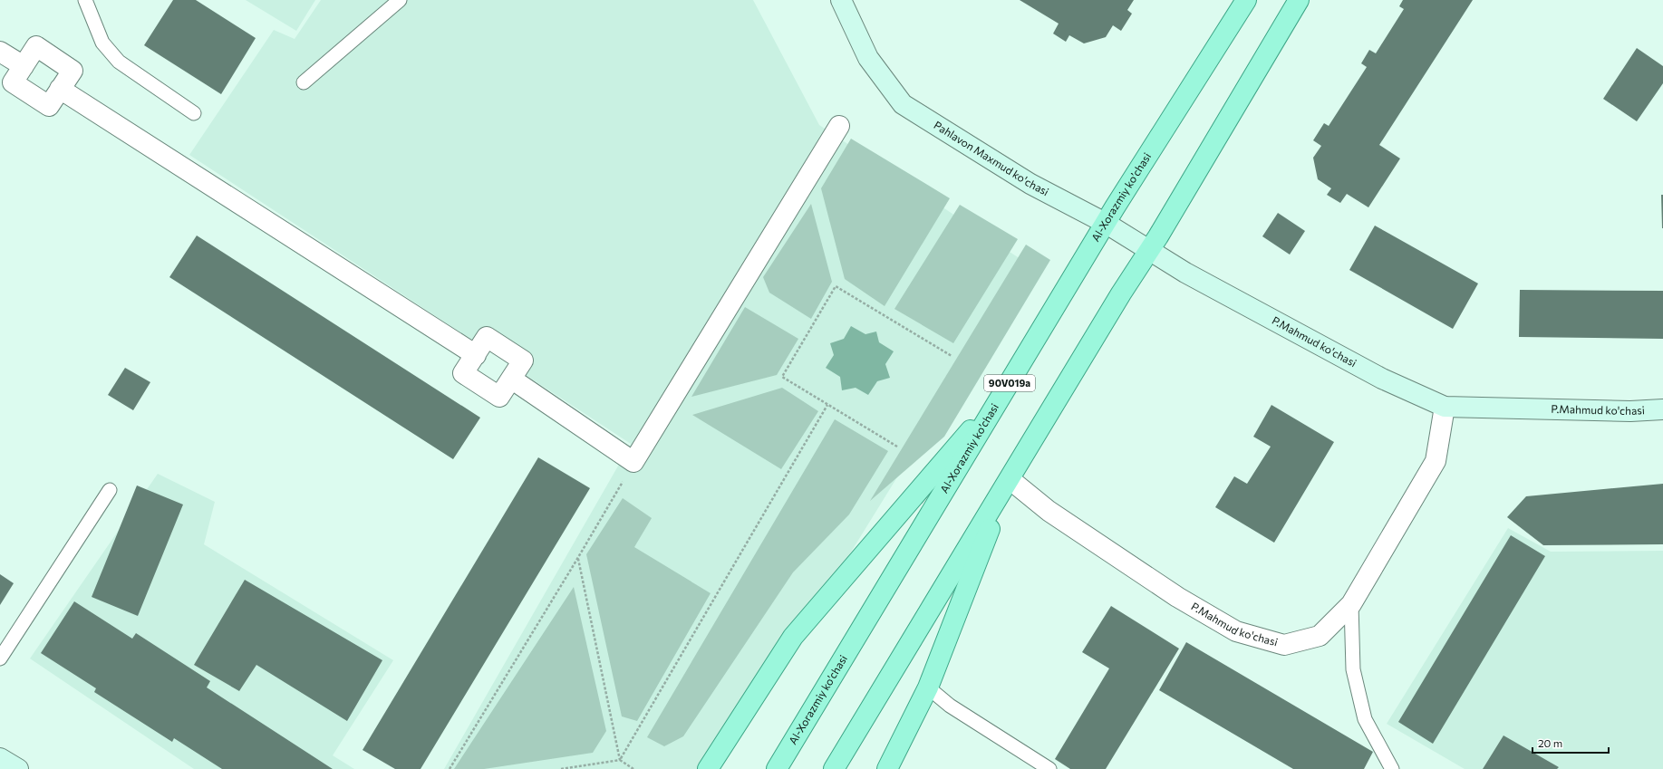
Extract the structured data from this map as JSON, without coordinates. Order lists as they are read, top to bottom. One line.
{"streets":{"main road":["Pahlavon Maxmud ko'chasi","Al-Xorazmiy ko’chasi","P.Mahmud ko'chasi","90V019a"]},"crossings":[["Pahlavon Maxmud ko'chasi","Al-Xorazmiy ko’chasi"],["Pahlavon Maxmud ko'chasi","P.Mahmud ko'chasi"]],"scale_bar":"20 m"}
